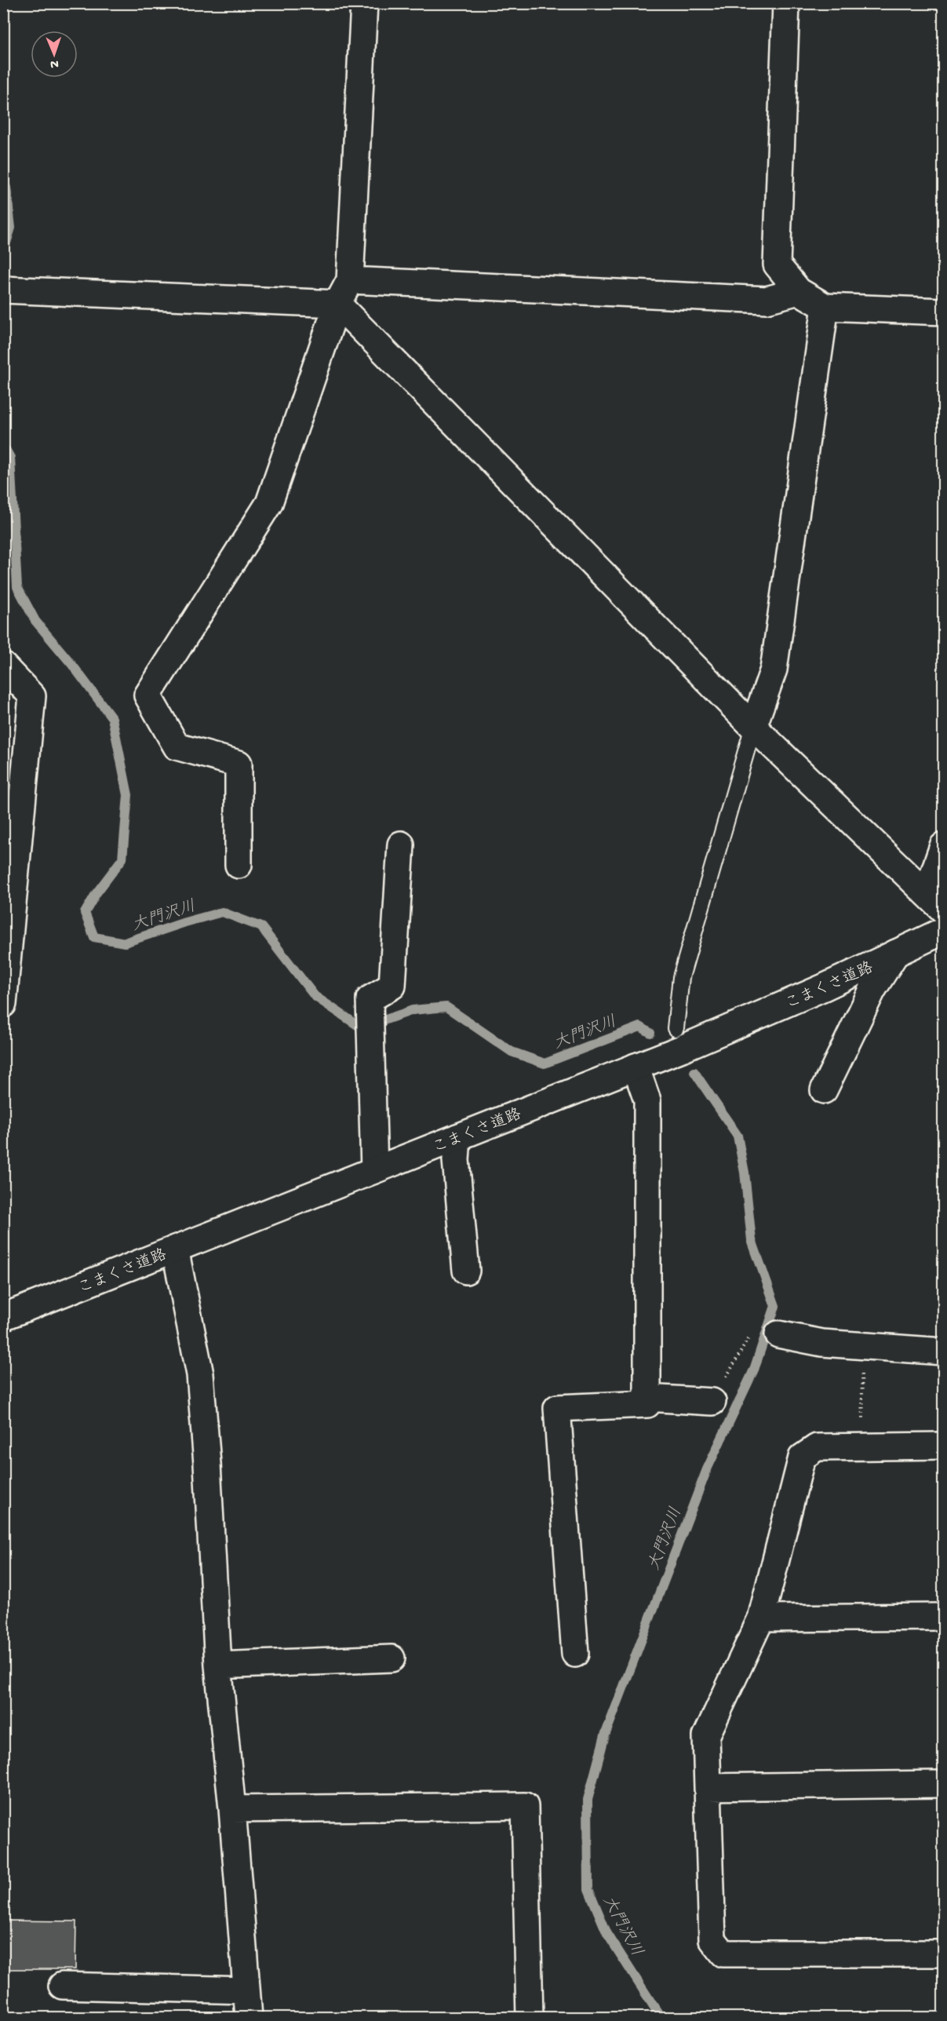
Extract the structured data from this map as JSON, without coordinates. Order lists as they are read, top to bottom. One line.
{"streets":{"street":["こまくさ道路"]},"water":["大門沢川"],"north":"bottom"}
